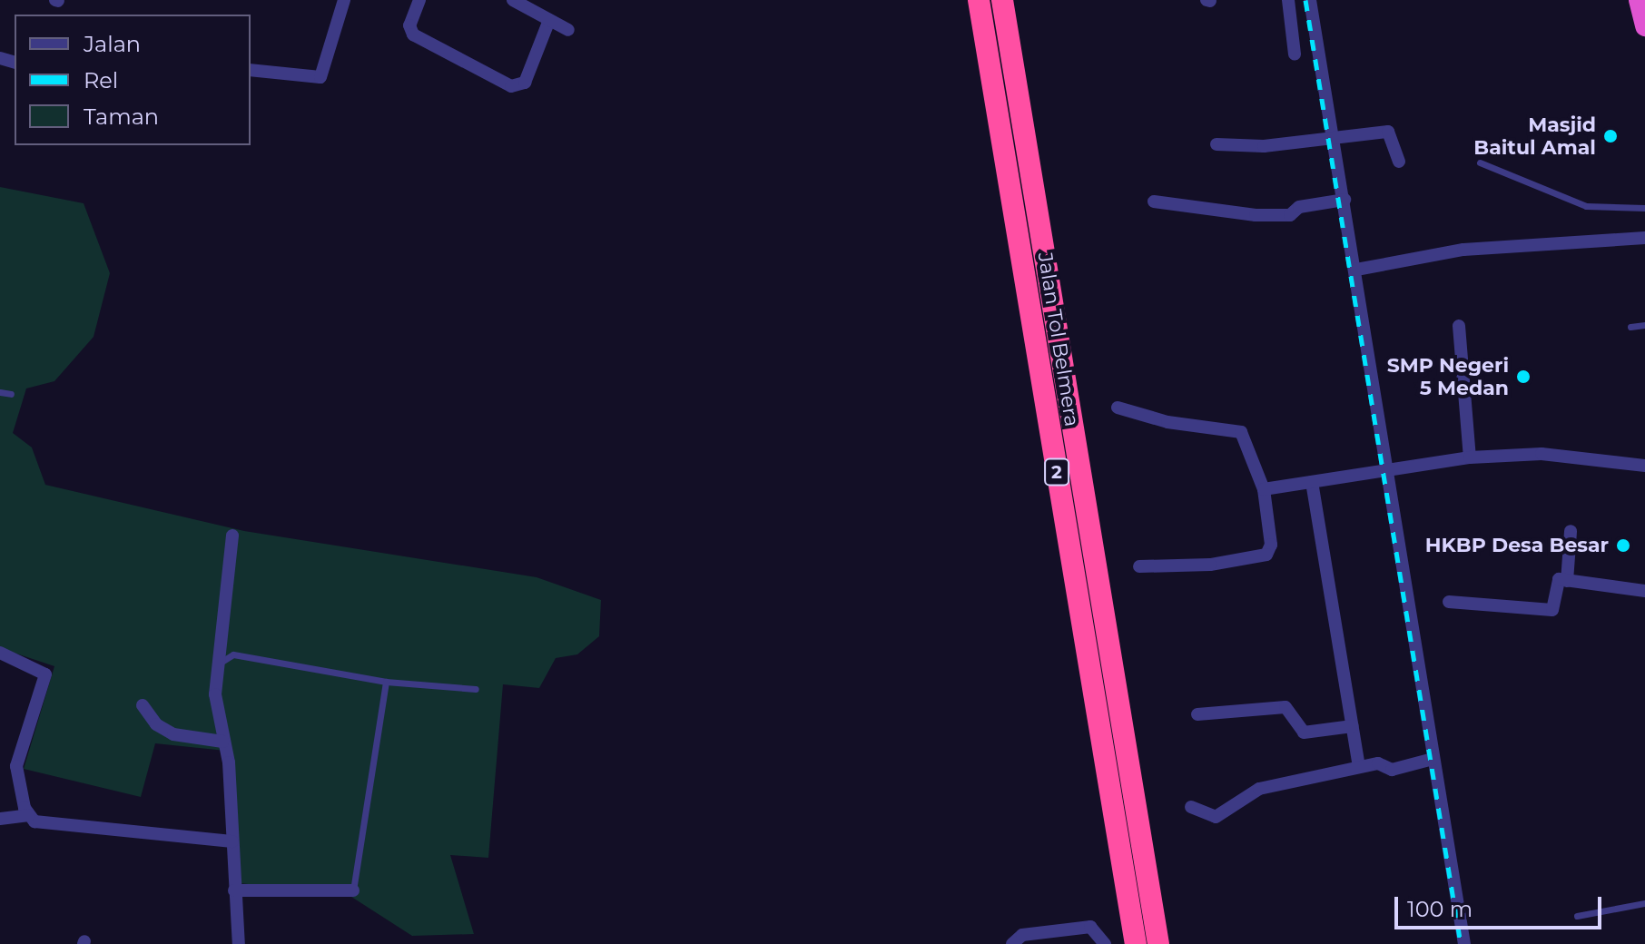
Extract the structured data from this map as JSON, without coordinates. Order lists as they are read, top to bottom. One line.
{"streets":{"highway":["Jalan Tol Belmera","2"]},"places":["Masjid Baitul Amal","SMP Negeri 5 Medan","HKBP Desa Besar"],"legend":["Jalan","Rel","Taman"],"scale_bar":"100 m"}
